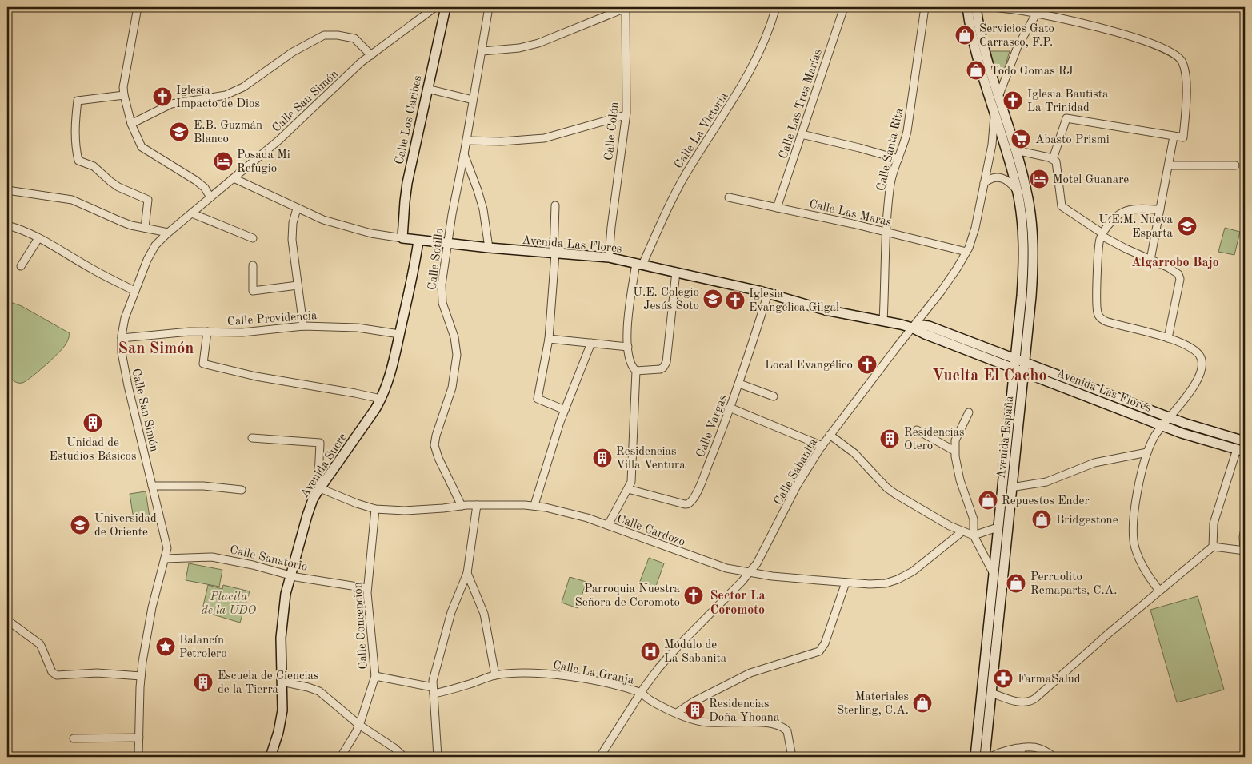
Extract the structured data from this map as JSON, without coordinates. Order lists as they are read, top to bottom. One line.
{"streets":{"street":["Calle San Simón","Calle Las Tres Marías","Calle Los Caribes","Calle La Victoria","Calle Colón","Calle Santa Rita","Calle Las Maras","Avenida Las Flores","Calle Sotillo","Calle Providencia","Calle Vargas","Avenida España","Avenida Sucre","Calle Sabanita","Calle Cardozo","Calle Sanatorio","Calle Concepción","Calle La Granja"]},"crossings":[["Calle San Simón","Avenida Las Flores"],["Calle San Simón","Calle Providencia"],["Calle San Simón","Calle Sanatorio"],["Calle Las Tres Marías","Calle Las Maras"],["Calle Los Caribes","Avenida Las Flores"],["Calle La Victoria","Avenida Las Flores"],["Calle Colón","Avenida Las Flores"],["Calle Santa Rita","Calle Las Maras"],["Calle Santa Rita","Avenida Las Flores"],["Calle Las Maras","Calle Sabanita"],["Avenida Las Flores","Calle Sotillo"],["Avenida Las Flores","Calle Vargas"],["Avenida Las Flores","Avenida España"],["Avenida Las Flores","Avenida Sucre"],["Avenida Las Flores","Calle Sabanita"],["Calle Sotillo","Calle Cardozo"],["Calle Providencia","Avenida Sucre"],["Avenida España","Calle Sabanita"],["Avenida Sucre","Calle Cardozo"],["Avenida Sucre","Calle Sanatorio"],["Calle Sabanita","Calle Cardozo"],["Calle Sabanita","Calle La Granja"],["Calle Cardozo","Calle Concepción"],["Calle Sanatorio","Calle Concepción"]],"districts":["Algarrobo Bajo","San Simón","Vuelta El Cacho","Sector La Coromoto"],"parks":["Placita de la UDO"],"places":{"shop":["Servicios Gato Carrasco, F.P.","Todo Gomas RJ","Repuestos Ender","Bridgestone","Perruolito Remaparts, C.A.","Materiales Sterling, C.A."],"church":["Iglesia Impacto de Dios","Iglesia Bautista La Trinidad","Iglesia Evangélica Gilgal","Local Evangélico","Parroquia Nuestra Señora de Coromoto"],"school or university":["E.B. Guzmán Blanco","U.E.M. Nueva Esparta","U.E. Colegio Jesús Soto","Universidad de Oriente"],"supermarket":["Abasto Prismi"],"hotel":["Posada Mi Refugio","Motel Guanare"],"building":["Unidad de Estudios Básicos","Residencias Otero","Residencias Villa Ventura","Escuela de Ciencias de la Tierra","Residencias Doña Yhoana"],"place":["Balancín Petrolero"],"hospital":["Módulo de La Sabanita"],"pharmacy":["FarmaSalud"]}}
